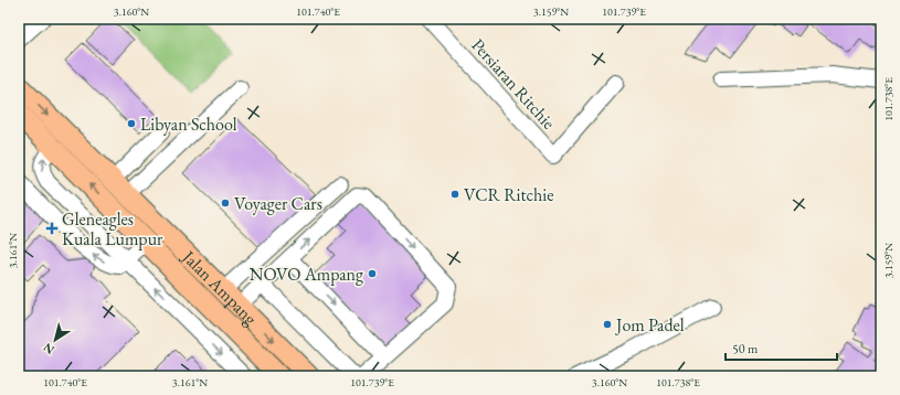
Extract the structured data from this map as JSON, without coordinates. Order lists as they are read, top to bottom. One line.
{"streets":{"main road":["Jalan Ampang"],"street":["Persiaran Ritchie"]},"places":{"other":["Libyan School","VCR Ritchie","Voyager Cars","NOVO Ampang","Jom Padel"],"health":["Gleneagles Kuala Lumpur"]},"scale_bar":"50 m","north":"bottom left","coordinates":["3.160°N","101.740°E","3.159°N","101.739°E","101.738°E","3.161°N"]}
